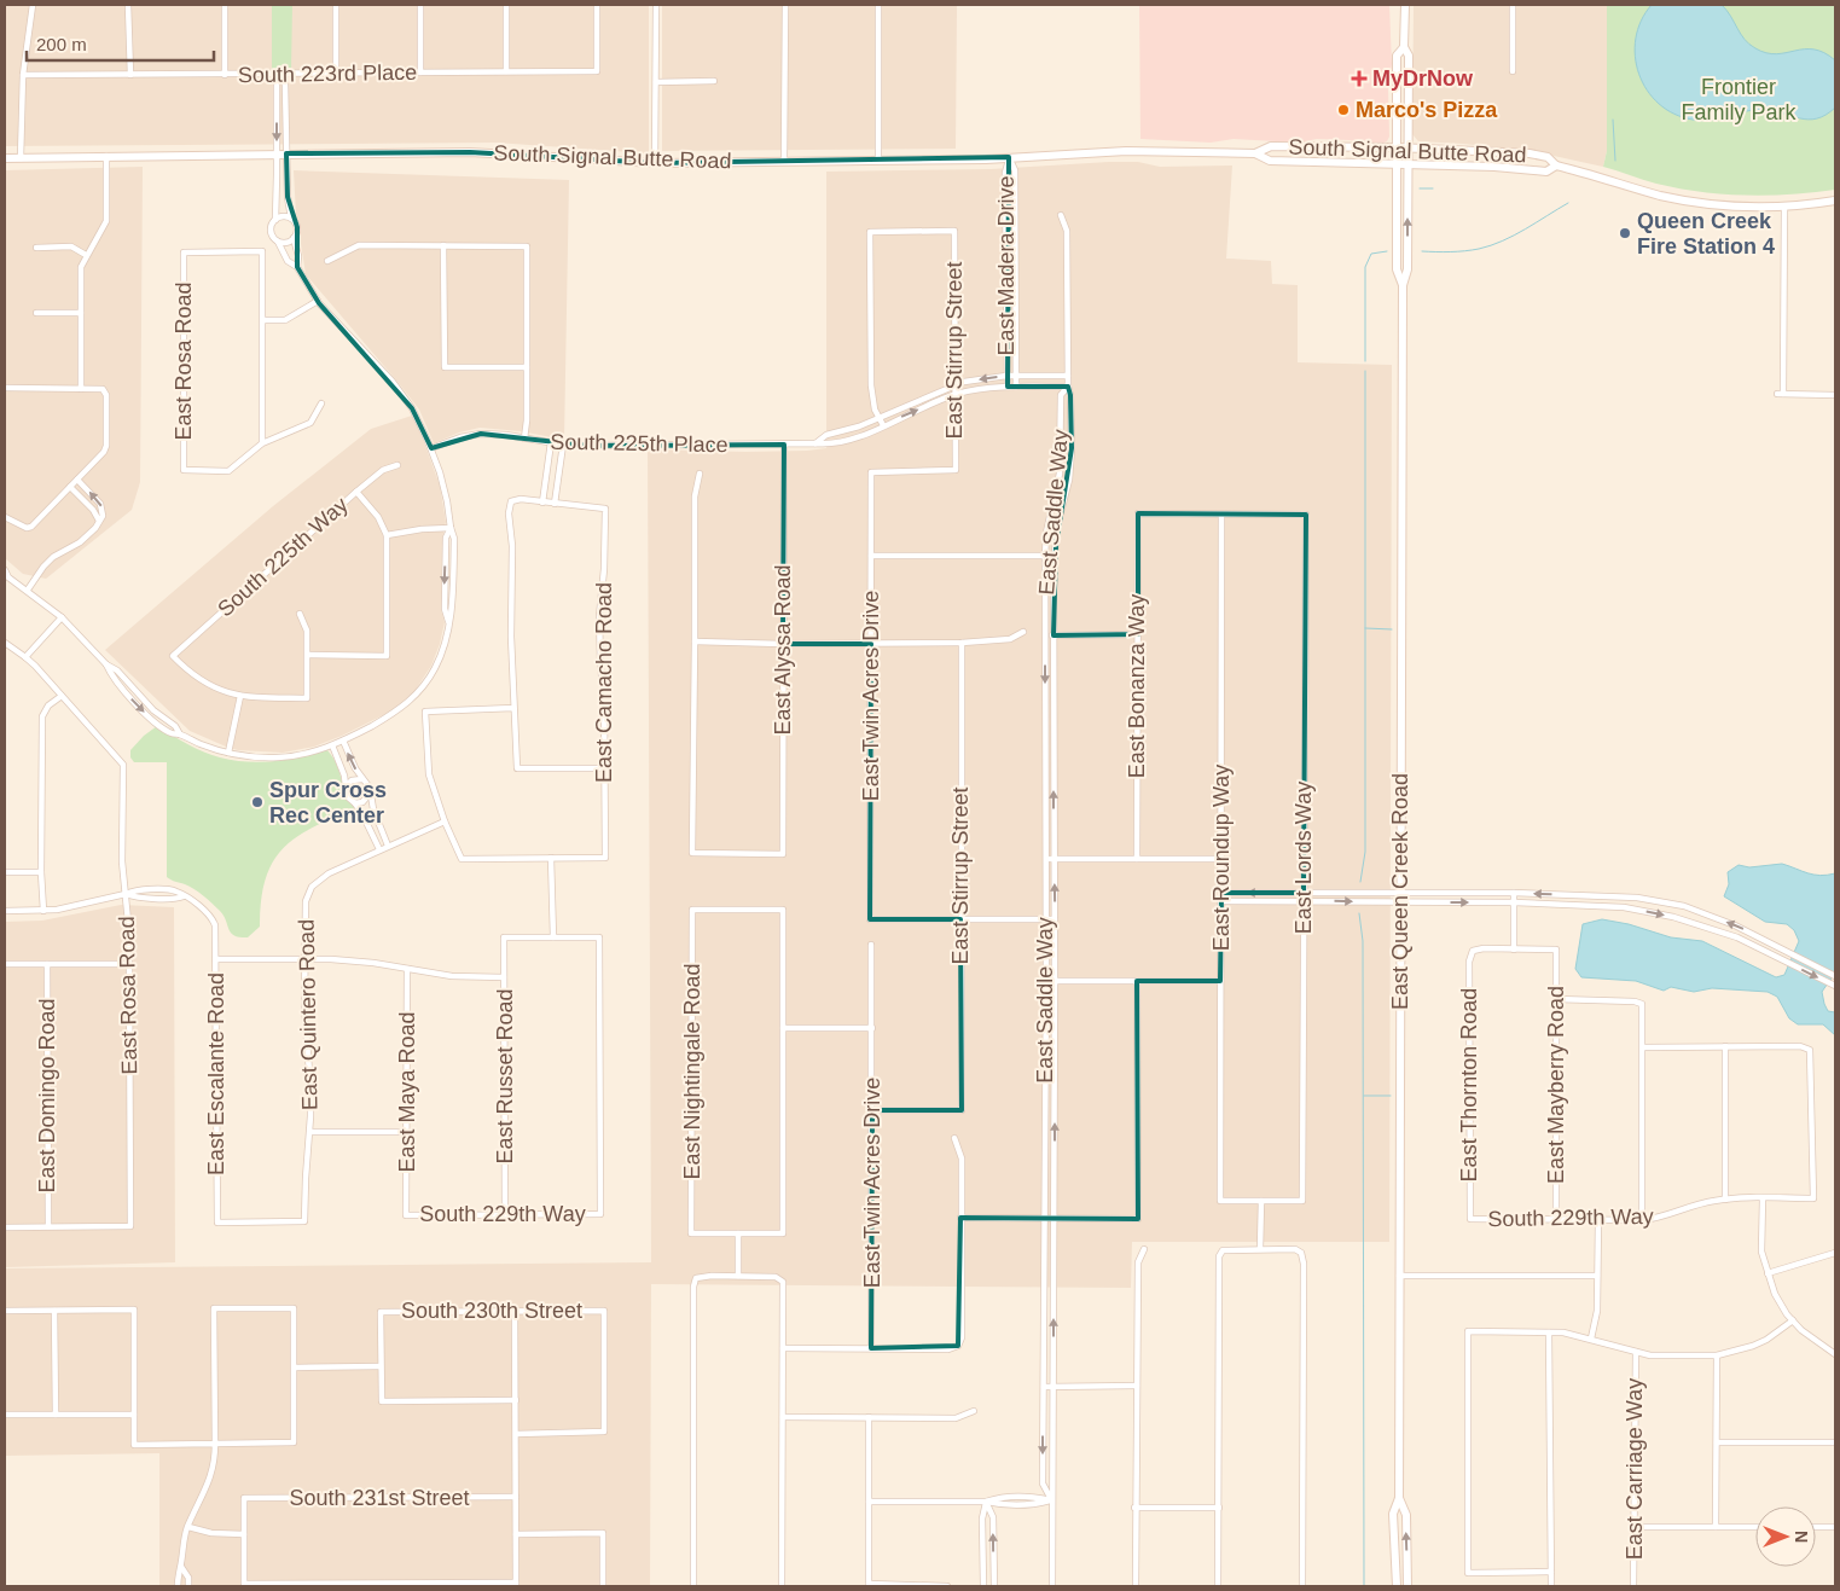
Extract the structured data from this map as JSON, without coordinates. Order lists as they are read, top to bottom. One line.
{"streets":{"street":["South 223rd Place","South Signal Butte Road","East Madera Drive","East Stirrup Street","East Rosa Road","South 225th Place","East Saddle Way","South 225th Way","East Alyssa Road","East Camacho Road","East Bonanza Way","East Twin Acres Drive","East Roundup Way","East Lords Way","East Queen Creek Road","East Quintero Road","East Nightingale Road","East Escalante Road","East Russet Road","East Thornton Road","East Mayberry Road","East Maya Road","East Domingo Road","South 229th Way","South 230th Street","East Carriage Way","South 231st Street"]},"crossings":[["South Signal Butte Road","East Madera Drive"],["South Signal Butte Road","East Queen Creek Road"],["East Madera Drive","South 225th Place"],["East Stirrup Street","South 225th Place"],["East Stirrup Street","East Twin Acres Drive"],["East Rosa Road","East Domingo Road"],["South 225th Place","East Saddle Way"],["South 225th Place","East Alyssa Road"],["East Bonanza Way","East Roundup Way"],["East Bonanza Way","East Lords Way"],["East Roundup Way","East Lords Way"],["East Quintero Road","East Escalante Road"],["East Russet Road","South 229th Way"],["East Thornton Road","East Mayberry Road"],["East Thornton Road","South 229th Way"],["East Mayberry Road","South 229th Way"],["East Maya Road","South 229th Way"]],"parks":["Frontier Family Park"],"places":{"health":["MyDrNow"],"other":["Marco's Pizza","Queen Creek Fire Station 4","Spur Cross Rec Center"]},"scale_bar":"200 m","north":"right"}
